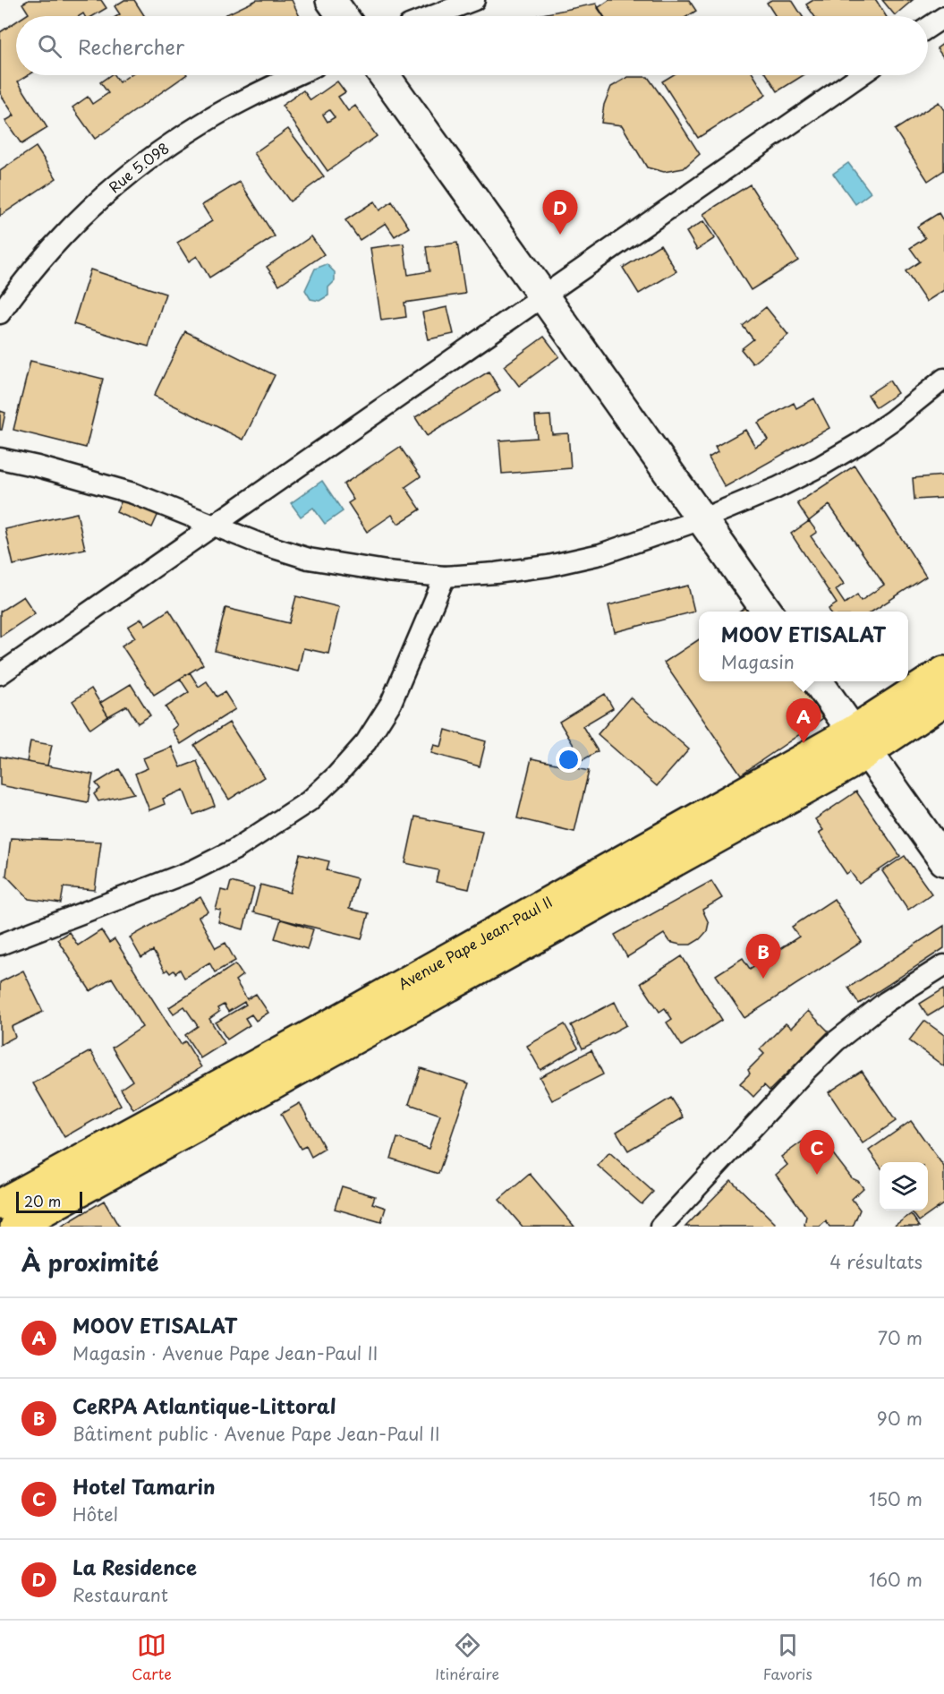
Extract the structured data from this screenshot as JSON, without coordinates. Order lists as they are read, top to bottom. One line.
{"streets":{"main road":["Avenue Pape Jean-Paul II"],"street":["Rue 5.098"]},"scale_bar":"20 m","page":{"search":"Rechercher","pins":["D","A","B","C"],"popup":["MOOV ETISALAT","Magasin"],"scale":"20 m","heading":["À proximité","4 résultats"],"list":[{"mark":"A","name":"MOOV ETISALAT","note":"Magasin · Avenue Pape Jean-Paul II","value":"70 m"},{"mark":"B","name":"CeRPA Atlantique-Littoral","note":"Bâtiment public · Avenue Pape Jean-Paul II","value":"90 m"},{"mark":"C","name":"Hotel Tamarin","note":"Hôtel","value":"150 m"},{"mark":"D","name":"La Residence","note":"Restaurant","value":"160 m"}],"nav":["Carte","Itinéraire","Favoris"]}}
